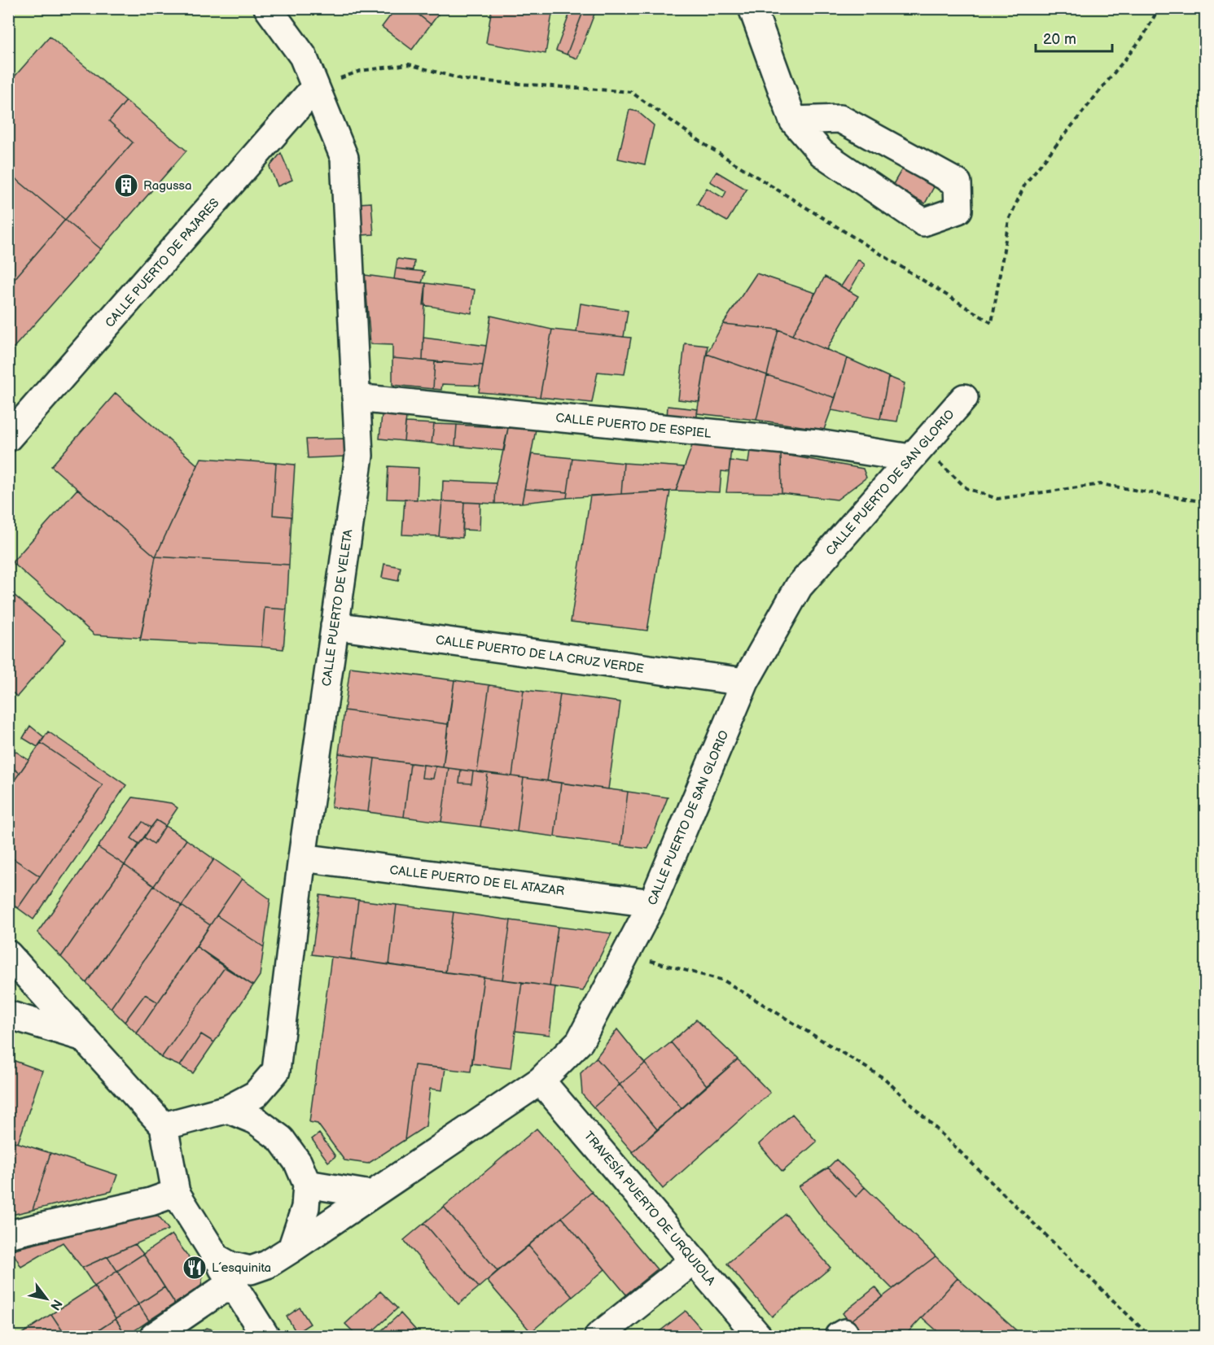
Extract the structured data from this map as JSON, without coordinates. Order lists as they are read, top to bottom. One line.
{"streets":{"street":["CALLE PUERTO DE PAJARES","CALLE PUERTO DE ESPIEL","CALLE PUERTO DE SAN GLORIO","CALLE PUERTO DE VELETA","CALLE PUERTO DE LA CRUZ VERDE","CALLE PUERTO DE EL ATAZAR","TRAVESÍA PUERTO DE URQUIOLA"]},"crossings":[["CALLE PUERTO DE PAJARES","CALLE PUERTO DE VELETA"],["CALLE PUERTO DE ESPIEL","CALLE PUERTO DE SAN GLORIO"],["CALLE PUERTO DE ESPIEL","CALLE PUERTO DE VELETA"],["CALLE PUERTO DE SAN GLORIO","CALLE PUERTO DE VELETA"],["CALLE PUERTO DE SAN GLORIO","CALLE PUERTO DE LA CRUZ VERDE"],["CALLE PUERTO DE SAN GLORIO","CALLE PUERTO DE EL ATAZAR"],["CALLE PUERTO DE SAN GLORIO","TRAVESÍA PUERTO DE URQUIOLA"],["CALLE PUERTO DE VELETA","CALLE PUERTO DE LA CRUZ VERDE"],["CALLE PUERTO DE VELETA","CALLE PUERTO DE EL ATAZAR"]],"places":{"building":["Ragussa"],"restaurant":["L´esquinita"]},"scale_bar":"20 m","north":"bottom right"}
